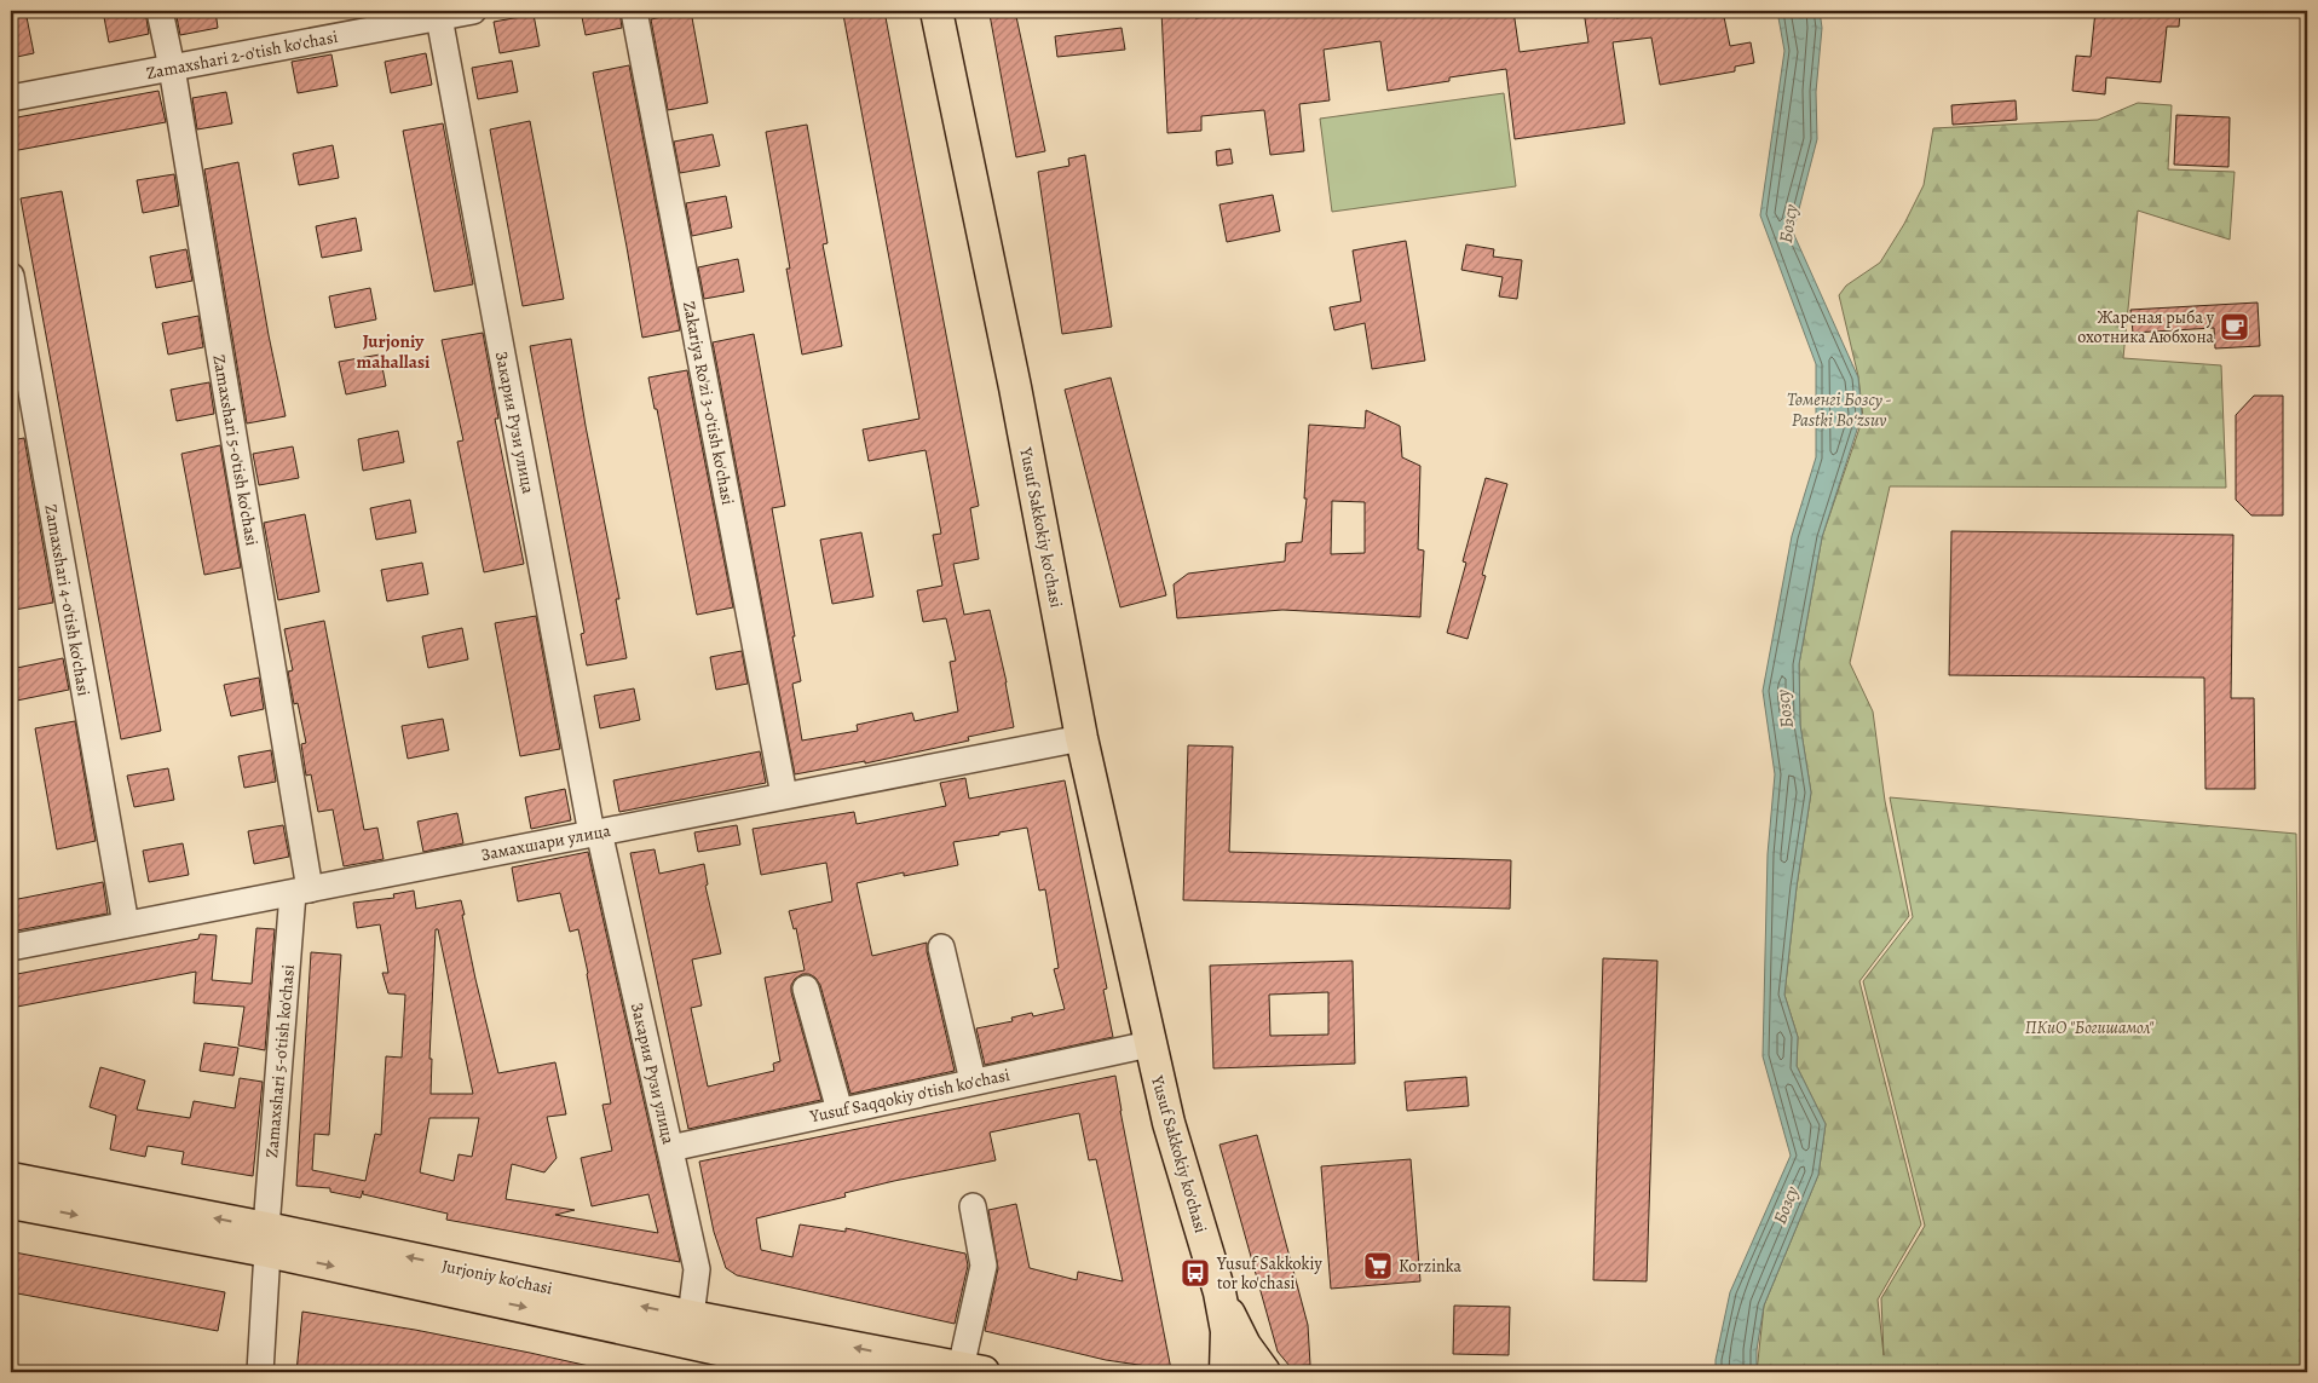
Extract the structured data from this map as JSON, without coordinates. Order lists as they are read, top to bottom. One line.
{"streets":{"main road":["Yusuf Sakkokiy ko'chasi","Jurjoniy ko'chasi"],"street":["Zamaxshari 2-o'tish ko'chasi","Zakariya Ro'zi 3-o'tish ko'chasi","Закария Рузи улица","Zamaxshari 5-o'tish ko'chasi","Zamaxshari 4-o'tish ko'chasi","Замахшари улица","Yusuf Saqqokiy o'tish ko'chasi"]},"crossings":[["Zamaxshari 2-o'tish ko'chasi","Закария Рузи улица"],["Zamaxshari 2-o'tish ko'chasi","Zamaxshari 5-o'tish ko'chasi"],["Zakariya Ro'zi 3-o'tish ko'chasi","Замахшари улица"],["Закария Рузи улица","Замахшари улица"],["Закария Рузи улица","Yusuf Saqqokiy o'tish ko'chasi"],["Закария Рузи улица","Jurjoniy ko'chasi"],["Zamaxshari 5-o'tish ko'chasi","Замахшари улица"],["Zamaxshari 5-o'tish ko'chasi","Jurjoniy ko'chasi"],["Yusuf Sakkokiy ko'chasi","Замахшари улица"],["Yusuf Sakkokiy ko'chasi","Yusuf Saqqokiy o'tish ko'chasi"],["Zamaxshari 4-o'tish ko'chasi","Замахшари улица"]],"districts":["Jurjoniy mahallasi"],"water":["Бозсу","Төменгі Бозсу - Pastki Boʻzsuv"],"parks":["ПКиО \"Богишамол\""],"places":{"cafe":["Жареная рыба у охотника Аюбхона"],"supermarket":["Korzinka"],"bus stop":["Yusuf Sakkokiy tor ko'chasi"]}}
